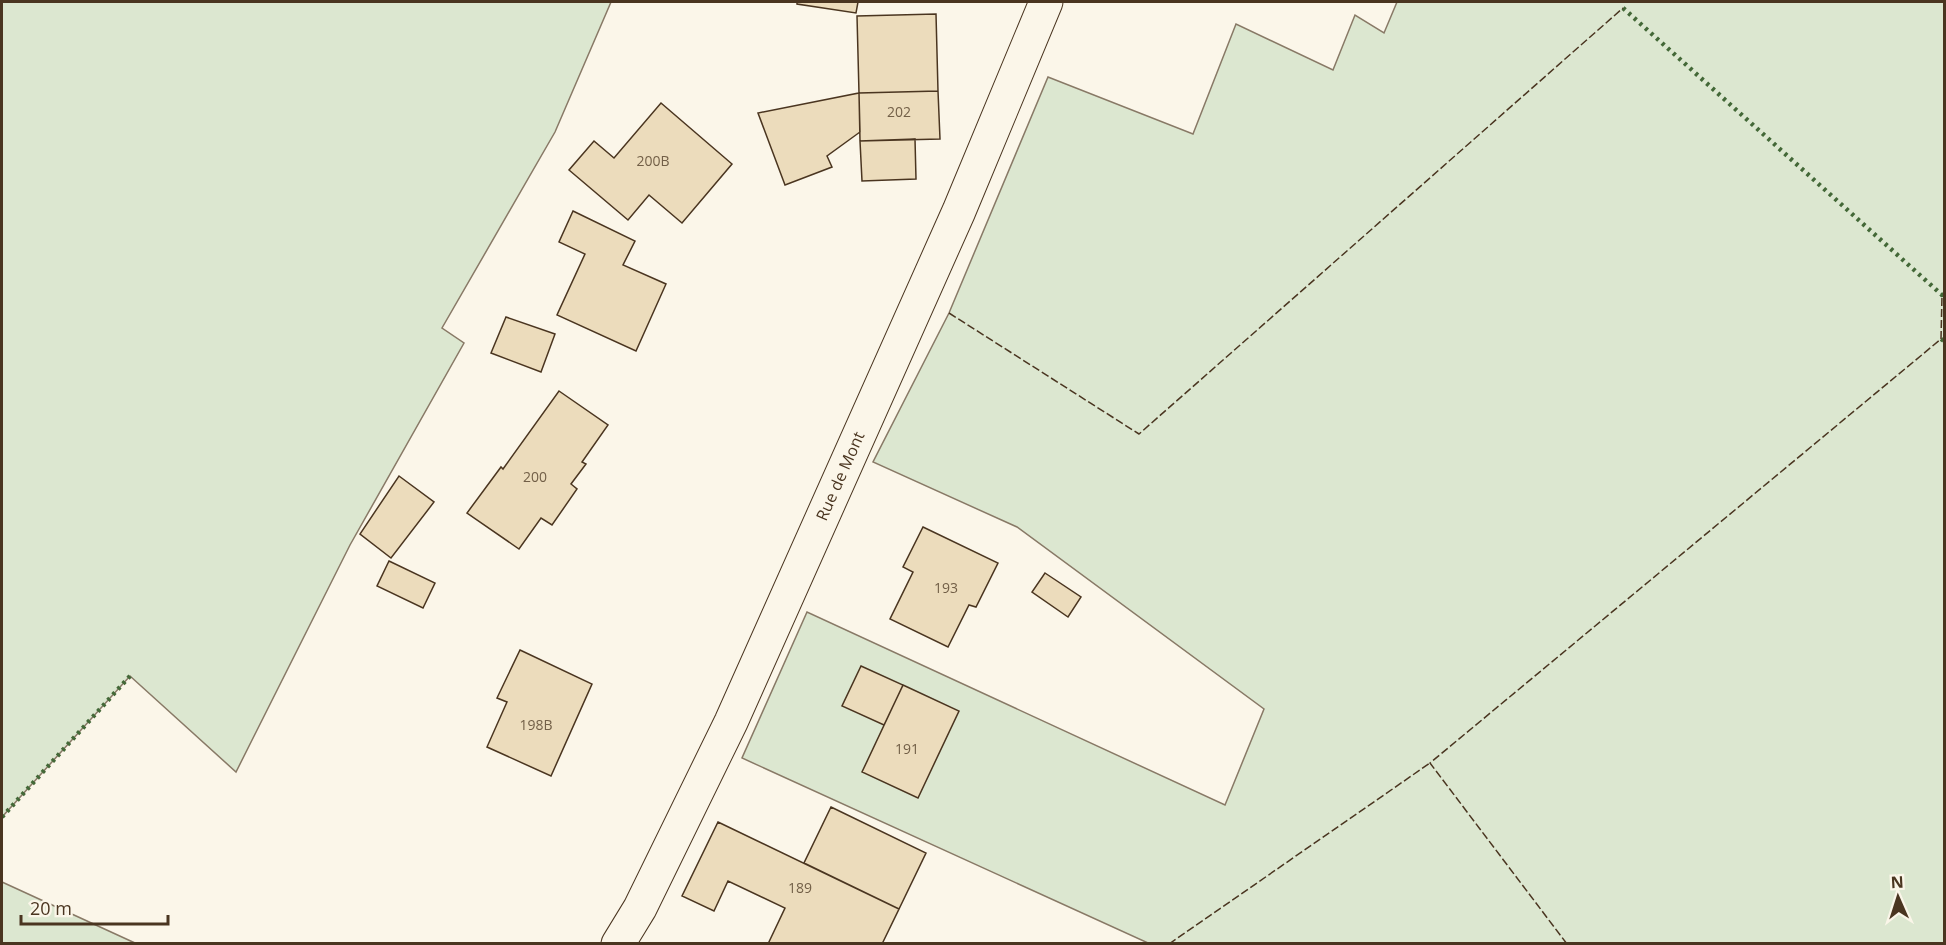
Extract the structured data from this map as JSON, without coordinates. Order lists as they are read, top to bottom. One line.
{"streets":{"street":["Rue de Mont"]},"house_numbers":["202","200B","200","193","198B","191","189"],"scale_bar":"20 m","north":"top"}
